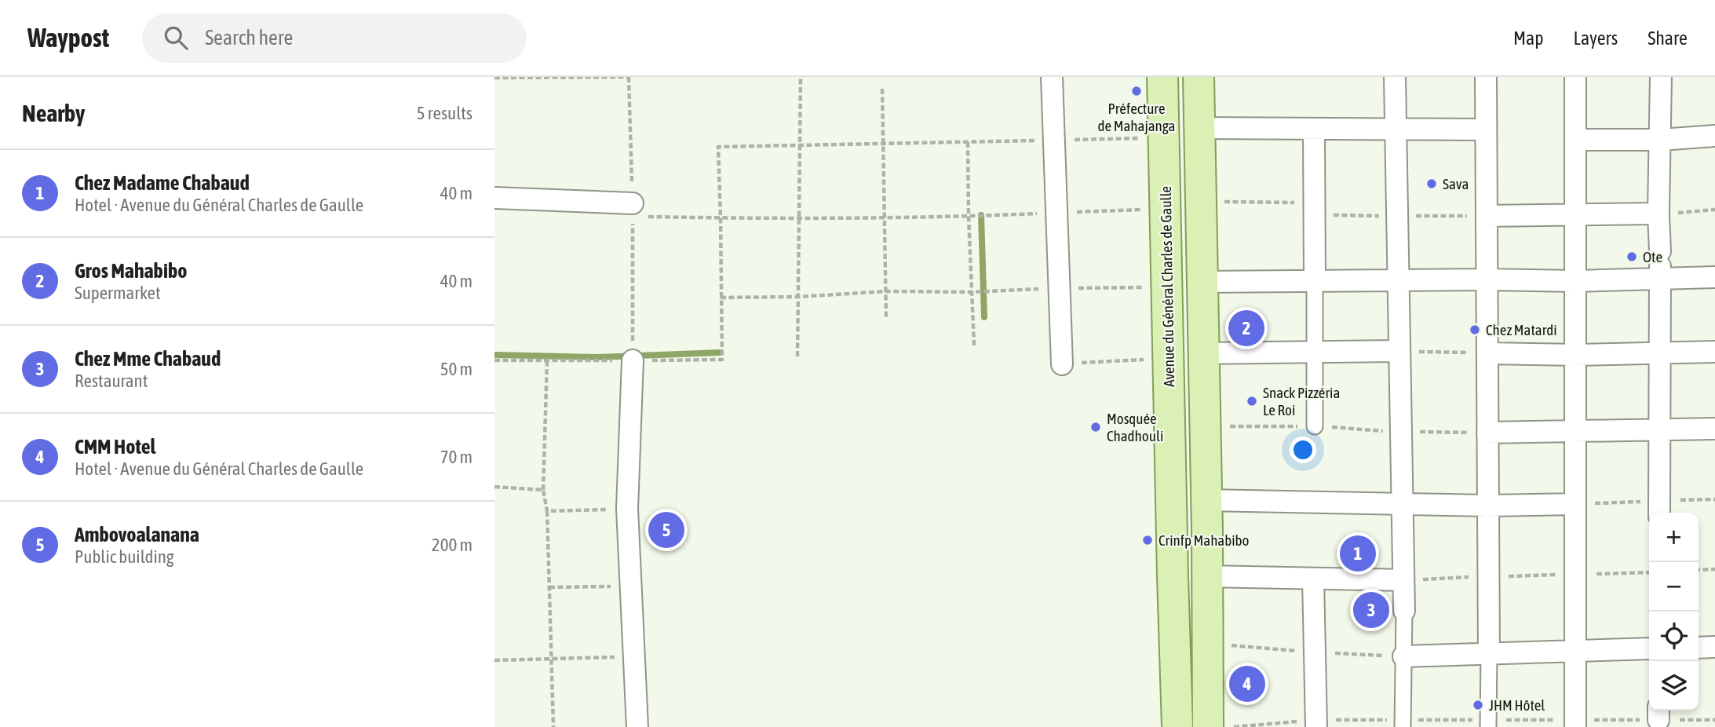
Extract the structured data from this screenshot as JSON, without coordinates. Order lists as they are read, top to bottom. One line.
{"streets":{"main road":["Avenue du Général Charles de Gaulle"]},"places":["Préfecture de Mahajanga","Sava","Ote","Chez Matardi","Snack Pizzéria Le Roi","Mosquée Chadhouli","Crinfp Mahabibo","JHM Hôtel"],"page":{"header":"Waypost","search":"Search here","nav":["Map","Layers","Share"],"heading":["Nearby","5 results"],"list":[{"mark":"1","name":"Chez Madame Chabaud","note":"Hotel · Avenue du Général Charles de Gaulle","value":"40 m"},{"mark":"2","name":"Gros Mahabibo","note":"Supermarket","value":"40 m"},{"mark":"3","name":"Chez Mme Chabaud","note":"Restaurant","value":"50 m"},{"mark":"4","name":"CMM Hotel","note":"Hotel · Avenue du Général Charles de Gaulle","value":"70 m"},{"mark":"5","name":"Ambovoalanana","note":"Public building","value":"200 m"}],"pins":["2","5","1","3","4"],"map_buttons":["+","−"]}}
